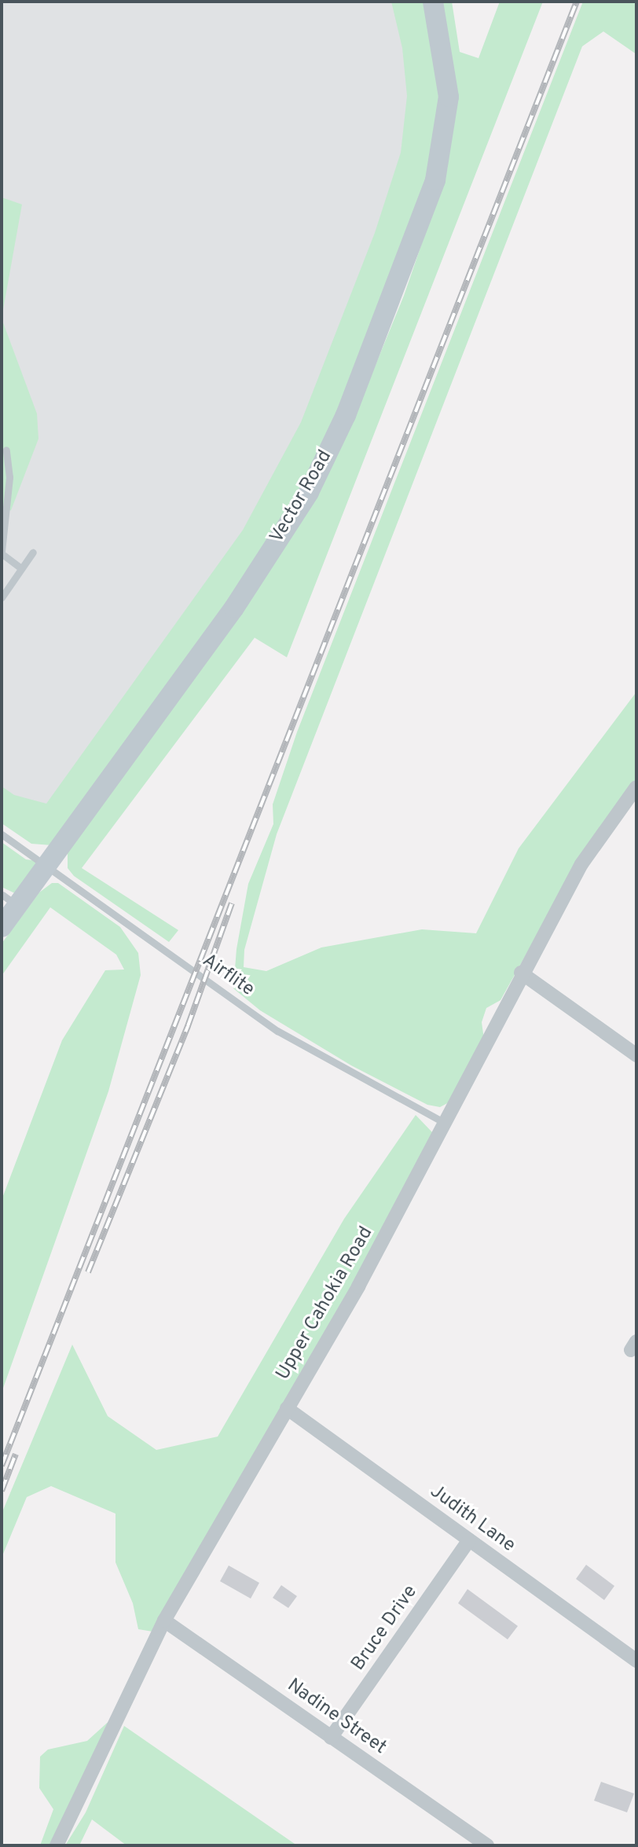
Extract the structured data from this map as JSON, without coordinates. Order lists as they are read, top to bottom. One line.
{"streets":{"street":["Vector Road","Upper Cahokia Road","Judith Lane","Bruce Drive","Nadine Street"],"lane":["Airflite"]},"crossings":[["Vector Road","Airflite"],["Airflite","Upper Cahokia Road"],["Upper Cahokia Road","Judith Lane"],["Upper Cahokia Road","Nadine Street"],["Judith Lane","Bruce Drive"],["Bruce Drive","Nadine Street"]]}
